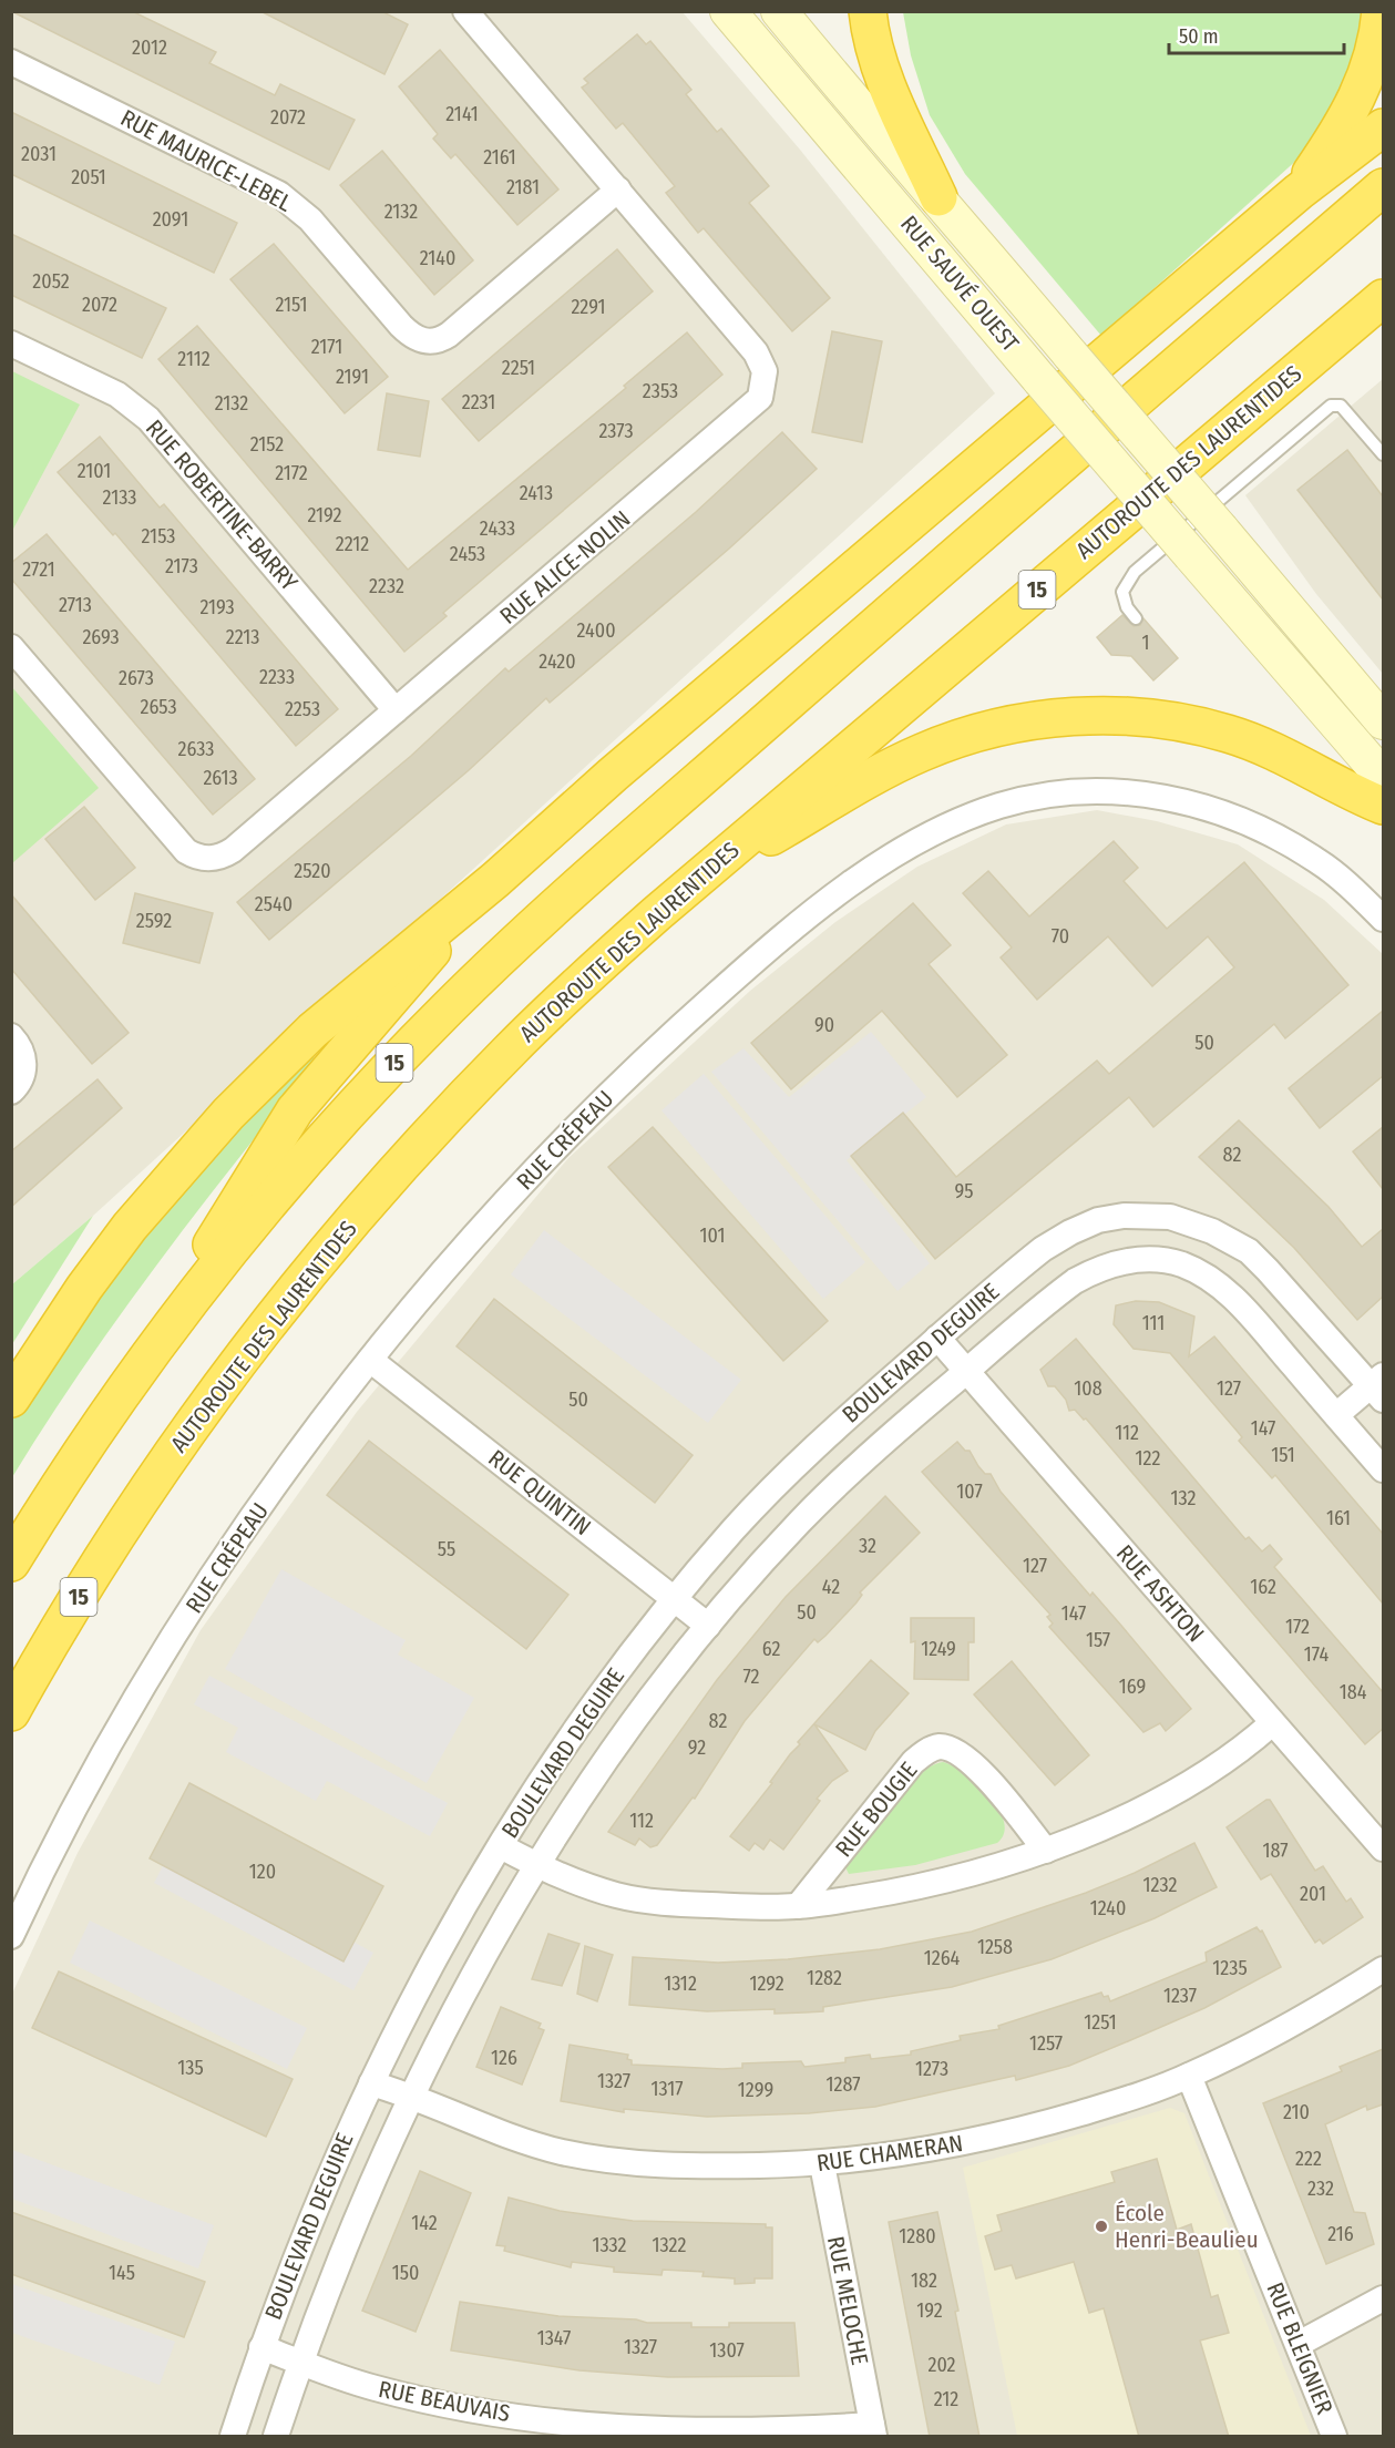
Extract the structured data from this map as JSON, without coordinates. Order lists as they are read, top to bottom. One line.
{"streets":{"highway":["AUTOROUTE DES LAURENTIDES","15"],"main road":["RUE SAUVÉ OUEST"],"street":["RUE MAURICE-LEBEL","RUE ROBERTINE-BARRY","RUE ALICE-NOLIN","RUE CRÉPEAU","BOULEVARD DEGUIRE","RUE QUINTIN","RUE ASHTON","RUE BOUGIE","RUE CHAMERAN","RUE MELOCHE","RUE BLEIGNIER","RUE BEAUVAIS"]},"crossings":[["RUE MAURICE-LEBEL","RUE ALICE-NOLIN"],["RUE ROBERTINE-BARRY","RUE ALICE-NOLIN"],["RUE CRÉPEAU","RUE QUINTIN"],["BOULEVARD DEGUIRE","RUE QUINTIN"],["BOULEVARD DEGUIRE","RUE ASHTON"],["BOULEVARD DEGUIRE","RUE BOUGIE"],["BOULEVARD DEGUIRE","RUE CHAMERAN"],["BOULEVARD DEGUIRE","RUE BEAUVAIS"],["RUE ASHTON","RUE BOUGIE"],["RUE CHAMERAN","RUE MELOCHE"],["RUE CHAMERAN","RUE BLEIGNIER"],["RUE MELOCHE","RUE BEAUVAIS"]],"places":["École Henri-Beaulieu"],"house_numbers":["2012","2141","2072","2031","2161","2051","2181","2132","2091","2140","2052","2072","2151","2291","2171","2112","2251","2191","2353","2231","2132","2373","2152","2101","2172","2413","2133","2192","2433","2153","2212","2453","2173","2721","2232","2713","2193","2400","2693","2213","1","2420","2233","2673","2653","2253","2633","2613","2520","2540","2592","70","90","50","82","95","101","111","108","127","50","147","112","151","122","107","132","161","32","55","127","42","162","50","147","172","157","62","1249","174","72","169","184","82","92","112","187","120","1232","201","1240","1258","1264","1235","1282","1312","1292","1237","1251","1257","126","135","1273","1327","1287","1317","1299","210","222","232","142","216","1280","1332","1322","145","150","182","192","1347","1327","1307","202","212"],"scale_bar":"50 m"}
